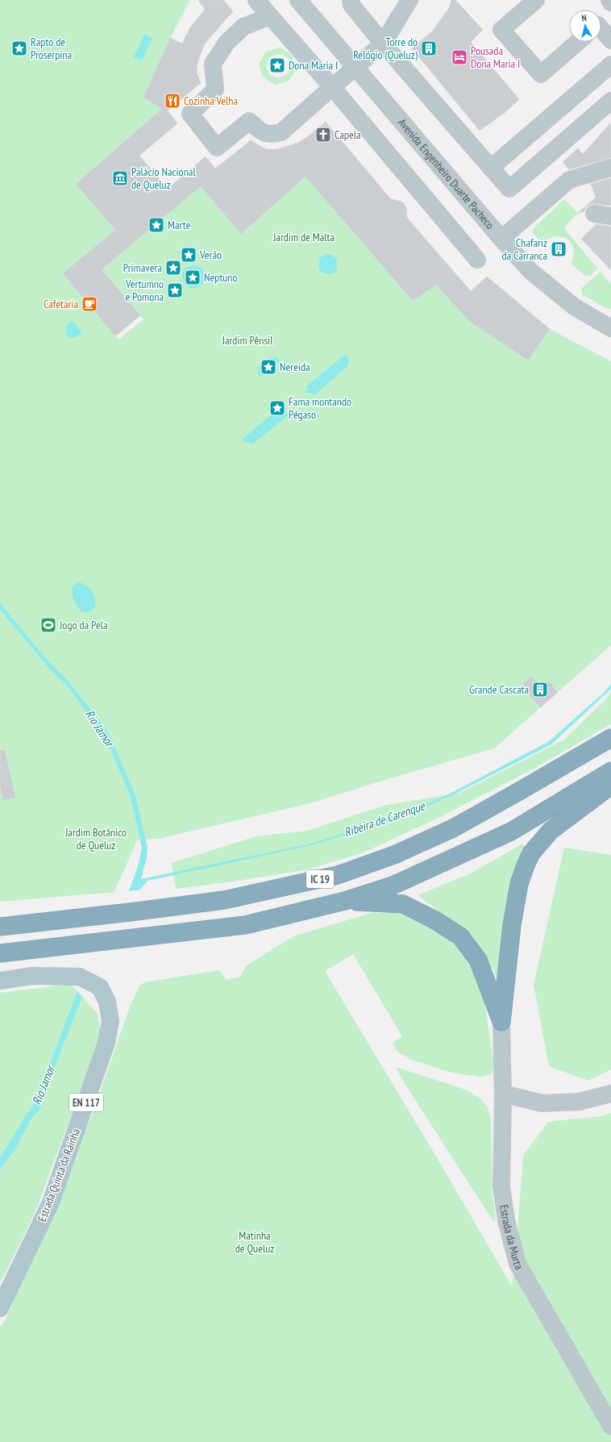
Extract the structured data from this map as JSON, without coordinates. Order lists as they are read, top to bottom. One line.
{"streets":{"highway":["IC 19"],"main road":["EN 117","Estrada Quinta da Rainha"],"street":["Avenida Engenheiro Duarte Pacheco","Estrada da Murta"]},"water":["Rio Jamor","Ribeira de Carenque"],"parks":["Jardim de Malta","Jardim Pênsil","Jardim Botânico de Queluz","Matinha de Queluz"],"places":{"place":["Rapto de Proserpina","Dona Maria I","Marte","Verão","Primavera","Neptuno","Vertumno e Pomona","Nereida","Fama montando Pégaso"],"building":["Torre do Relógio (Queluz)","Chafariz da Carranca","Grande Cascata"],"hotel":["Pousada Dona Maria I"],"restaurant":["Cozinha Velha"],"church":["Capela"],"museum":["Palácio Nacional de Queluz"],"cafe":["Cafetaria"],"sports":["Jogo da Pela"]},"north":"top"}
